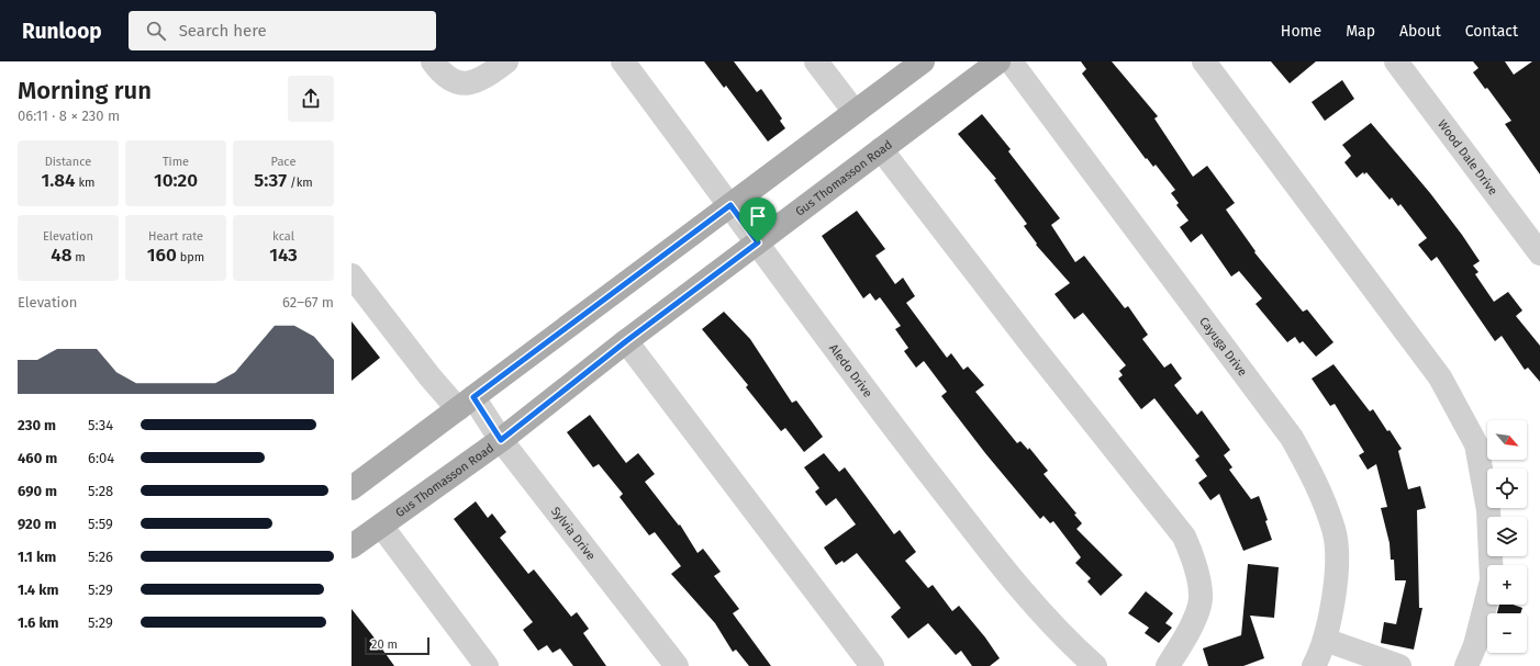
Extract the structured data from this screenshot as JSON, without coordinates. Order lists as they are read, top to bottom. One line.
{"streets":{"main road":["Gus Thomasson Road"],"street":["Wood Dale Drive","Cayuga Drive","Aledo Drive","Sylvia Drive"]},"crossings":[["Gus Thomasson Road","Aledo Drive"],["Gus Thomasson Road","Sylvia Drive"]],"scale_bar":"20 m","north":"bottom right","page":{"header":"Runloop","search":"Search here","nav":["Home","Map","About","Contact"],"heading":["Morning run","06:11 · 8 × 230 m"],"stats":[["Distance","1.84 km"],["Time","10:20"],["Pace","5:37 /km"],["Elevation","48 m"],["Heart rate","160 bpm"],["kcal","143"]],"chart":["Elevation","62–67 m"],"list":[{"name":"230 m","note":"5:34"},{"name":"460 m","note":"6:04"},{"name":"690 m","note":"5:28"},{"name":"920 m","note":"5:59"},{"name":"1.1 km","note":"5:26"},{"name":"1.4 km","note":"5:29"},{"name":"1.6 km","note":"5:29"}],"map_buttons":["+","−"],"scale":"20 m"}}
